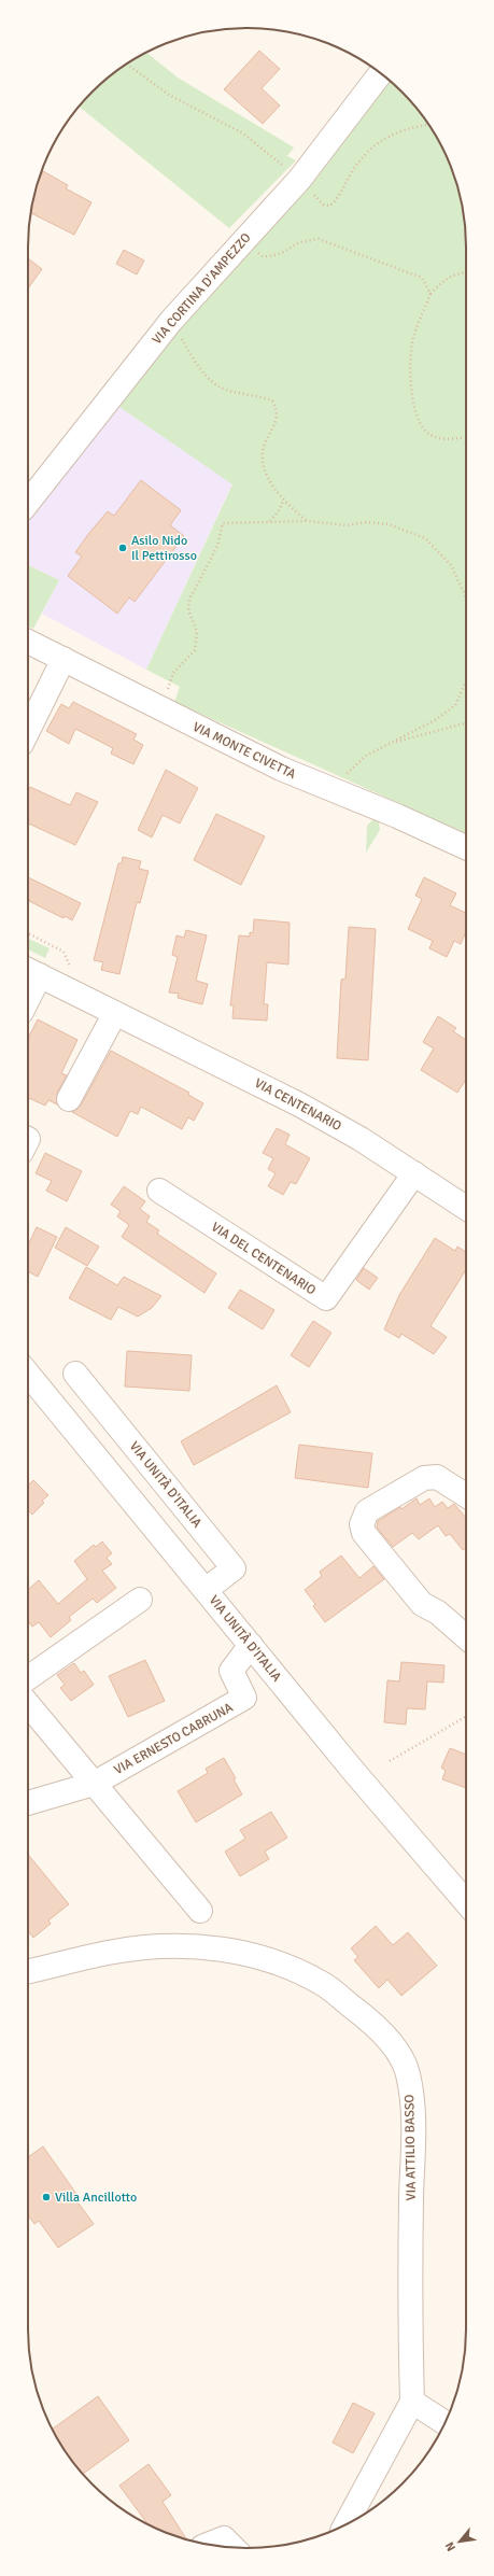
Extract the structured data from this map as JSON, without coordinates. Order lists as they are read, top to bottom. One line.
{"streets":{"street":["VIA CORTINA D'AMPEZZO","VIA MONTE CIVETTA","VIA CENTENARIO","VIA DEL CENTENARIO","VIA UNITÀ D'ITALIA","VIA ERNESTO CABRUNA","VIA ATTILIO BASSO"]},"crossings":[["VIA CENTENARIO","VIA DEL CENTENARIO"],["VIA UNITÀ D'ITALIA","VIA ERNESTO CABRUNA"]],"places":["Asilo Nido Il Pettirosso","Villa Ancillotto"],"north":"bottom left"}
